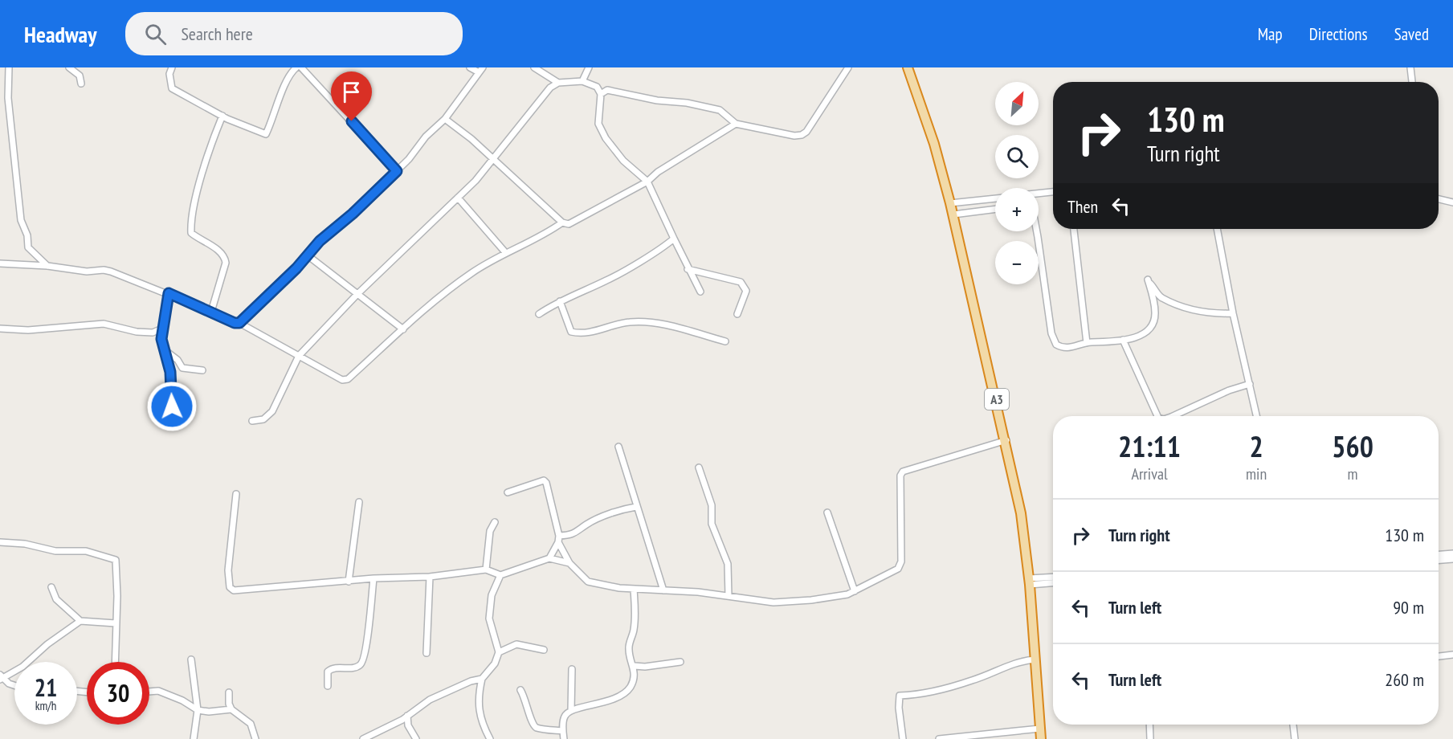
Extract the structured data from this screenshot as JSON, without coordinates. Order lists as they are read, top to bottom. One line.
{"streets":{"highway":["A3"]},"north":"top right","page":{"header":"Headway","search":"Search here","nav":["Map","Directions","Saved"],"map_buttons":["+","−"],"turn":["130 m","Turn right"],"then":"Then","eta":["21:11","Arrival","2","min","560","m"],"list":[{"name":"Turn right","value":"130 m"},{"name":"Turn left","value":"90 m"},{"name":"Turn left","value":"260 m"}],"speed":"21 km/h","limit":"30"}}
